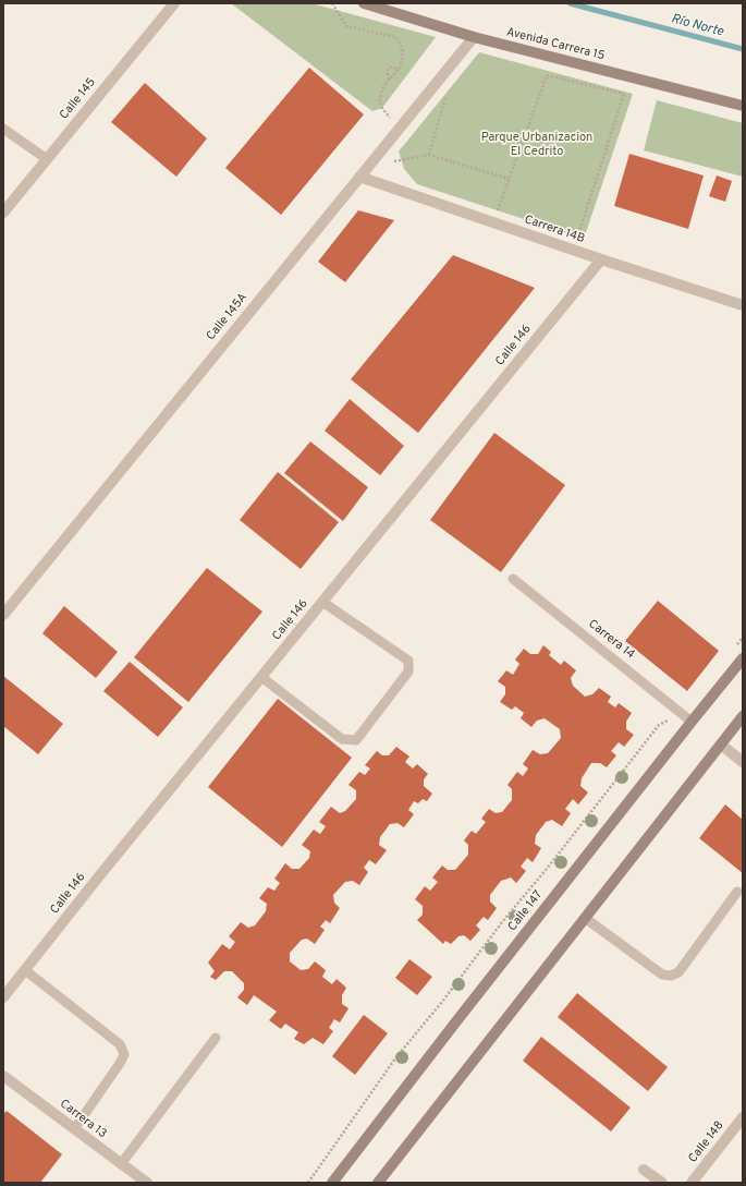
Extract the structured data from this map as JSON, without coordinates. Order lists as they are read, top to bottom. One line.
{"streets":{"main road":["Avenida Carrera 15","Calle 147"],"street":["Calle 145","Carrera 14B","Calle 145A","Calle 146","Carrera 13","Calle 148"],"lane":["Carrera 14"]},"crossings":[["Avenida Carrera 15","Calle 145A"],["Carrera 14B","Calle 145A"],["Carrera 14B","Calle 146"],["Carrera 14","Calle 147"]],"water":["Río Norte"],"parks":["Parque Urbanizacion El Cedrito"]}
